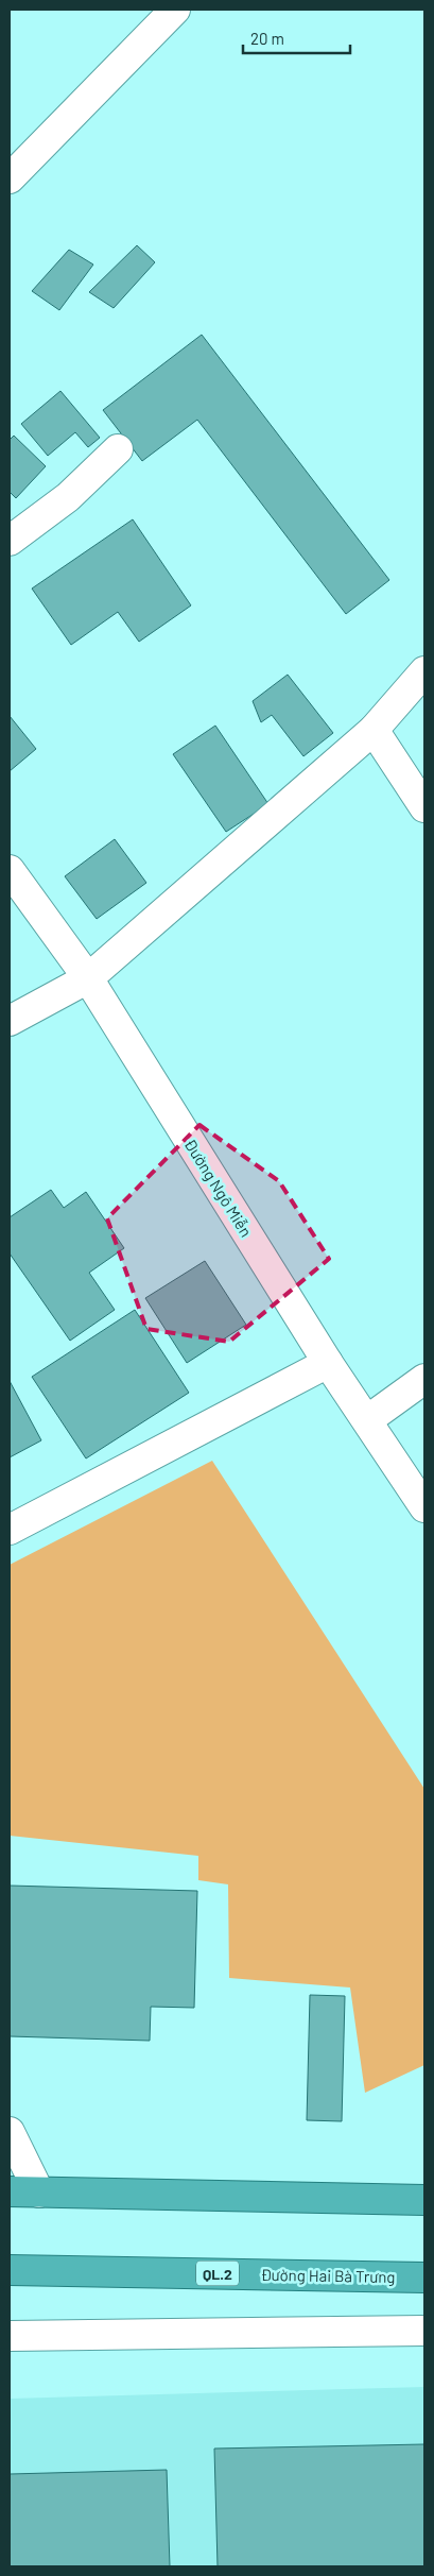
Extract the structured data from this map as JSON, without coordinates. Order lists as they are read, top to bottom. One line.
{"streets":{"highway":["QL.2","Đường Hai Bà Trưng"],"street":["Đường Ngô Miễn"]},"scale_bar":"20 m"}
